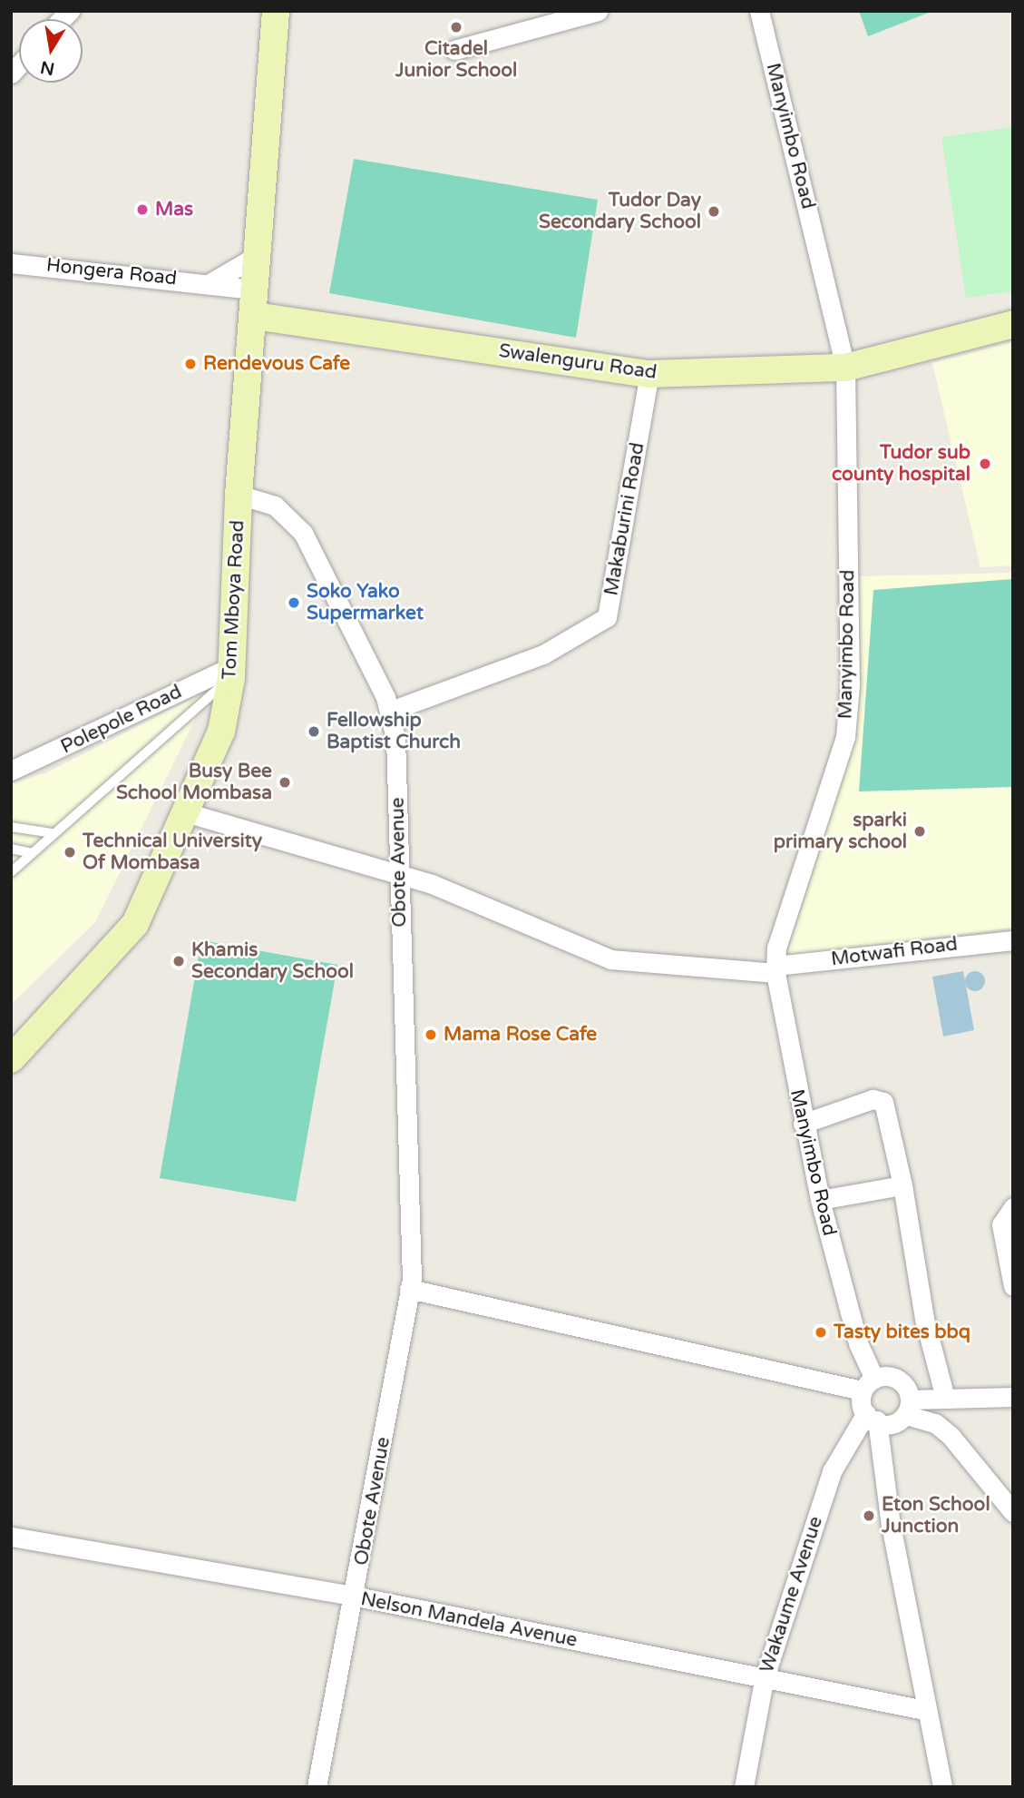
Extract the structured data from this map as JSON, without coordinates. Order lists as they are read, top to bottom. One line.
{"streets":{"main road":["Swalenguru Road","Tom Mboya Road"],"street":["Manyimbo Road","Hongera Road","Makaburini Road","Polepole Road","Obote Avenue","Motwafi Road","Wakaume Avenue","Nelson Mandela Avenue"]},"crossings":[["Manyimbo Road","Swalenguru Road"],["Manyimbo Road","Motwafi Road"],["Manyimbo Road","Wakaume Avenue"],["Manyimbo Road","Nelson Mandela Avenue"],["Hongera Road","Swalenguru Road"],["Hongera Road","Tom Mboya Road"],["Swalenguru Road","Makaburini Road"],["Swalenguru Road","Tom Mboya Road"],["Makaburini Road","Obote Avenue"],["Tom Mboya Road","Polepole Road"],["Tom Mboya Road","Obote Avenue"],["Tom Mboya Road","Motwafi Road"],["Obote Avenue","Motwafi Road"],["Obote Avenue","Nelson Mandela Avenue"],["Wakaume Avenue","Nelson Mandela Avenue"]],"places":["Citadel Junior School","Mas","Tudor Day Secondary School","Rendevous Cafe","Tudor sub county hospital","Soko Yako Supermarket","Fellowship Baptist Church","Busy Bee School Mombasa","sparki primary school","Technical University Of Mombasa","Khamis Secondary School","Mama Rose Cafe","Tasty bites bbq","Eton School Junction"],"north":"bottom"}
